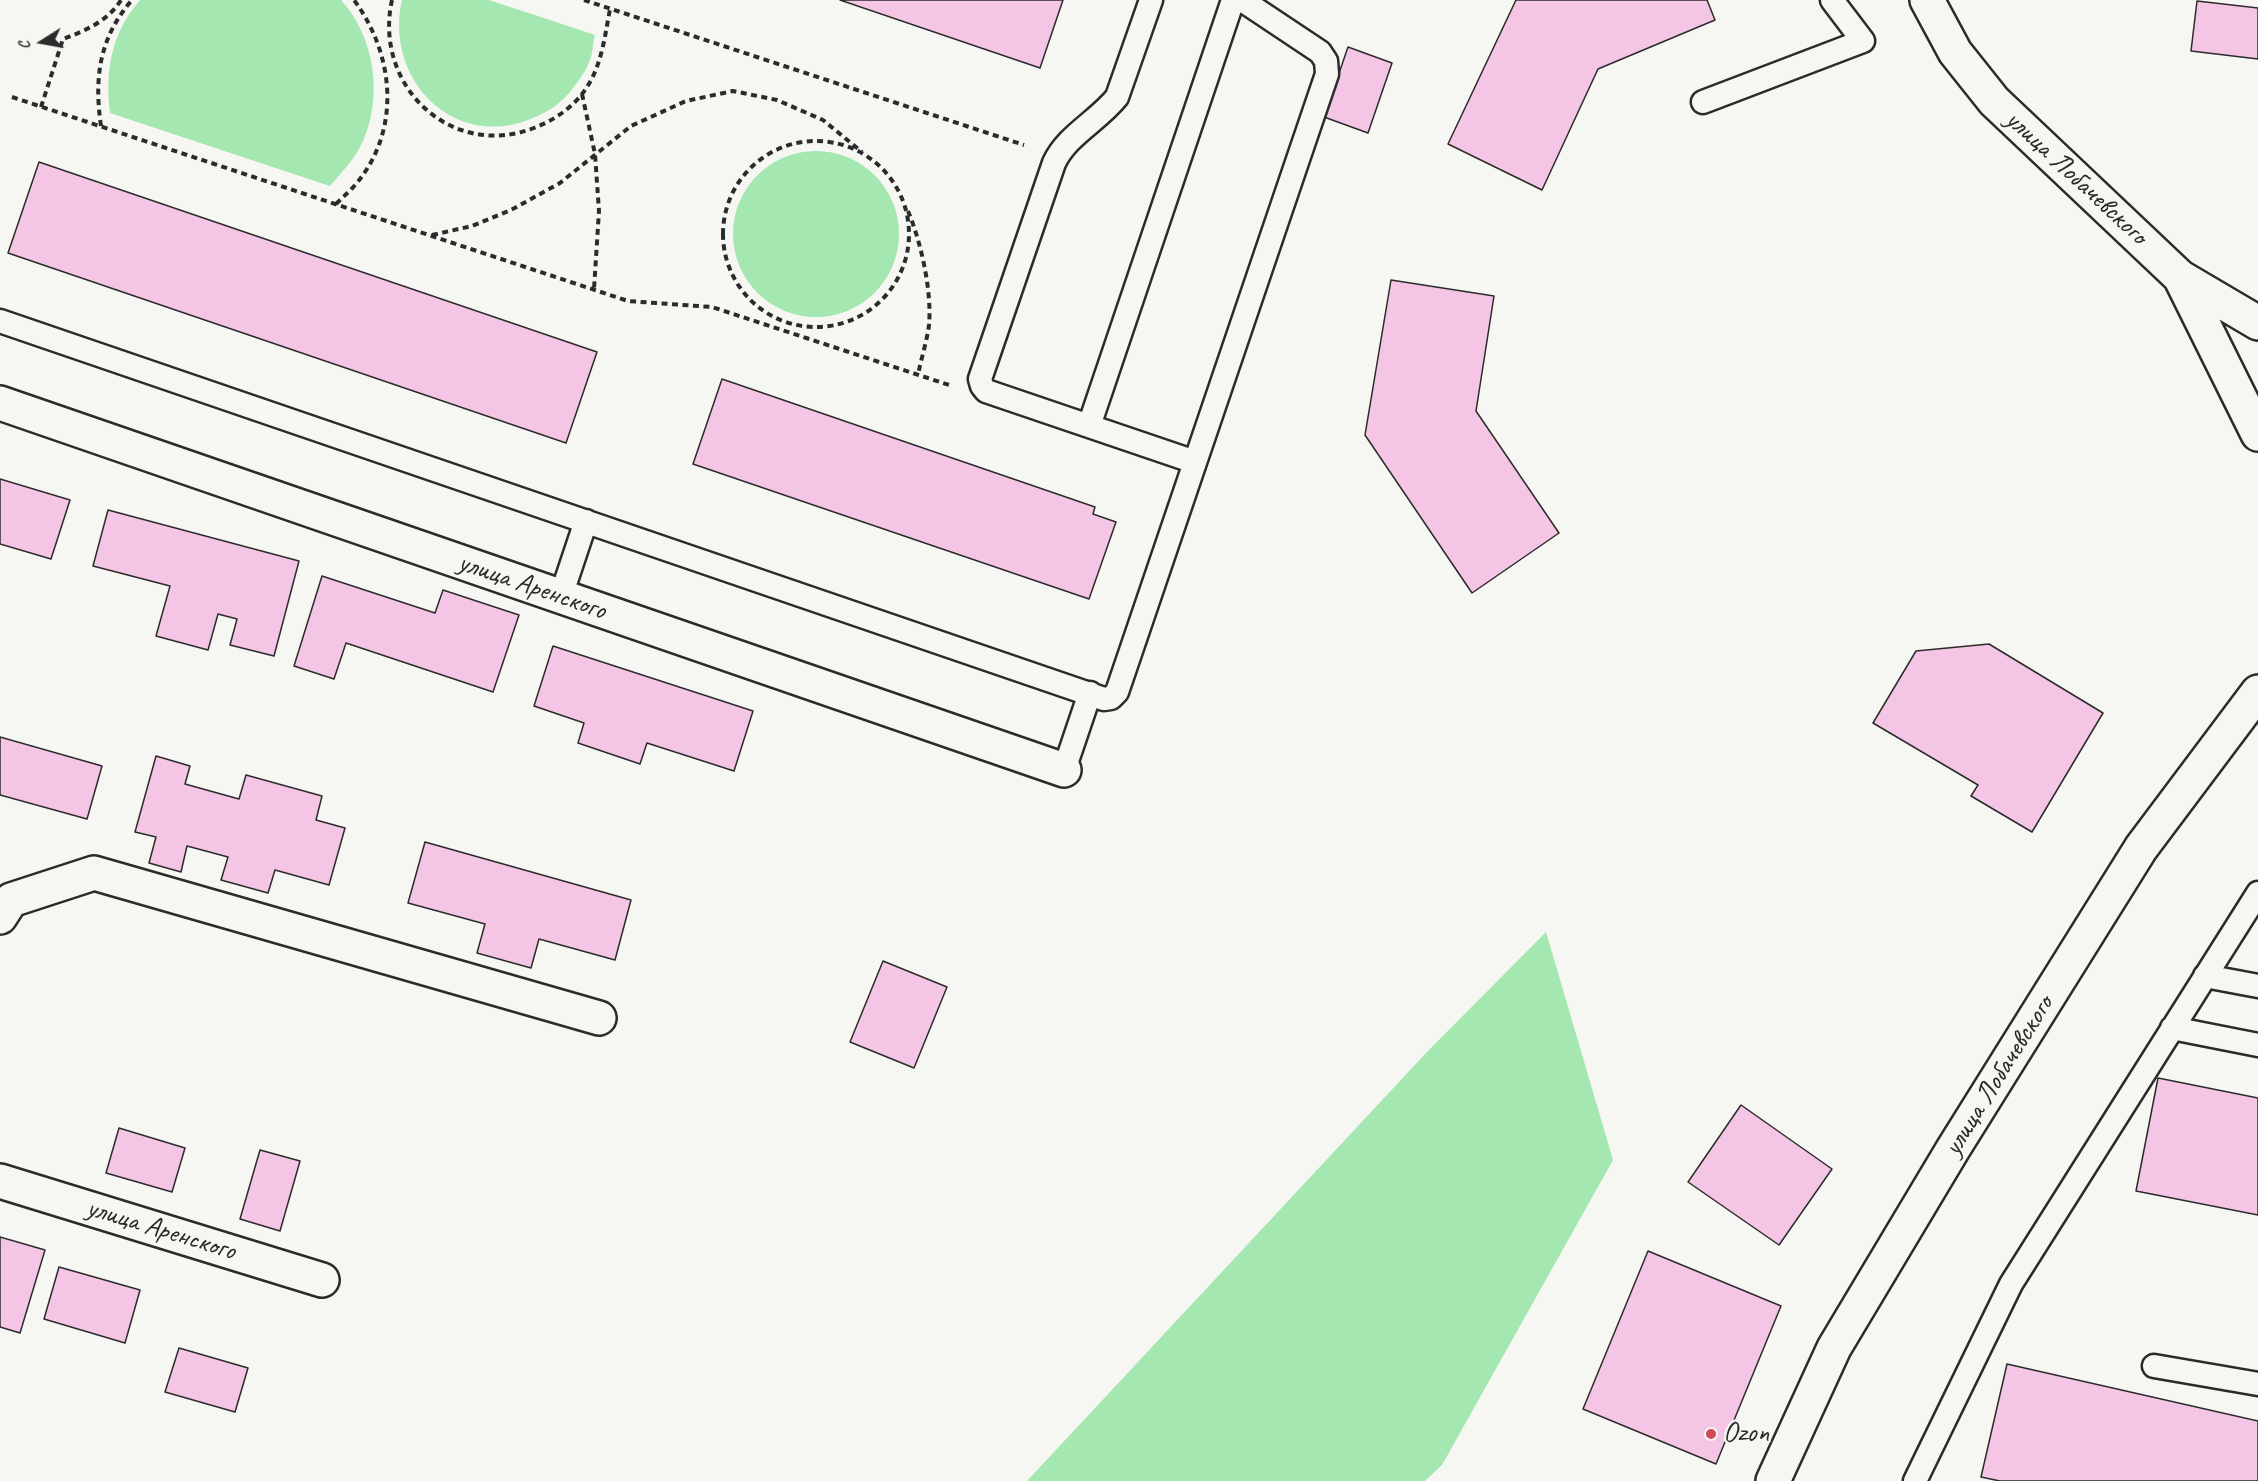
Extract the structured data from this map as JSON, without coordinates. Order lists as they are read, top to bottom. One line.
{"streets":{"street":["улица Лобачевского","улица Аренского"]},"places":["Ozon"],"north":"left"}
